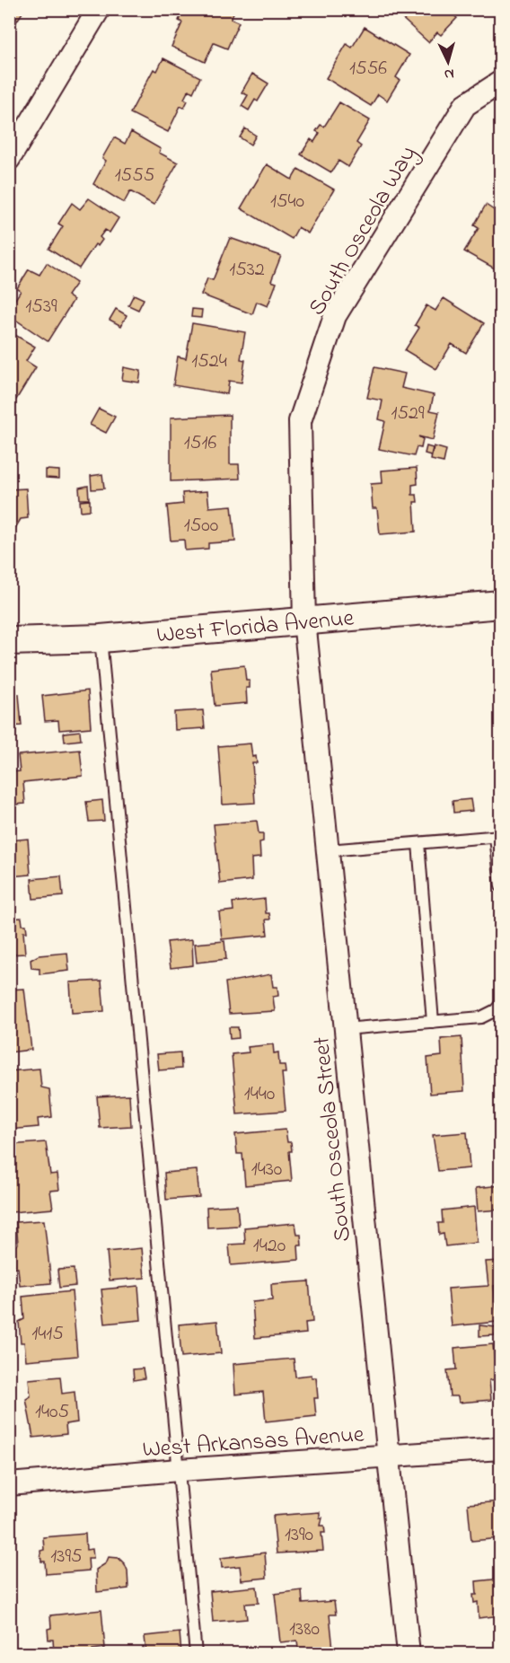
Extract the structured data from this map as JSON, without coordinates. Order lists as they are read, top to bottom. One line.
{"streets":{"street":["South Osceola Way","West Florida Avenue","South Osceola Street","West Arkansas Avenue"]},"crossings":[["South Osceola Way","West Florida Avenue"],["South Osceola Way","South Osceola Street"],["West Florida Avenue","South Osceola Street"],["South Osceola Street","West Arkansas Avenue"]],"house_numbers":["1556","1555","1540","1532","1539","1524","1529","1516","1500","1440","1430","1420","1415","1405","1390","1395","1380"],"north":"bottom"}
